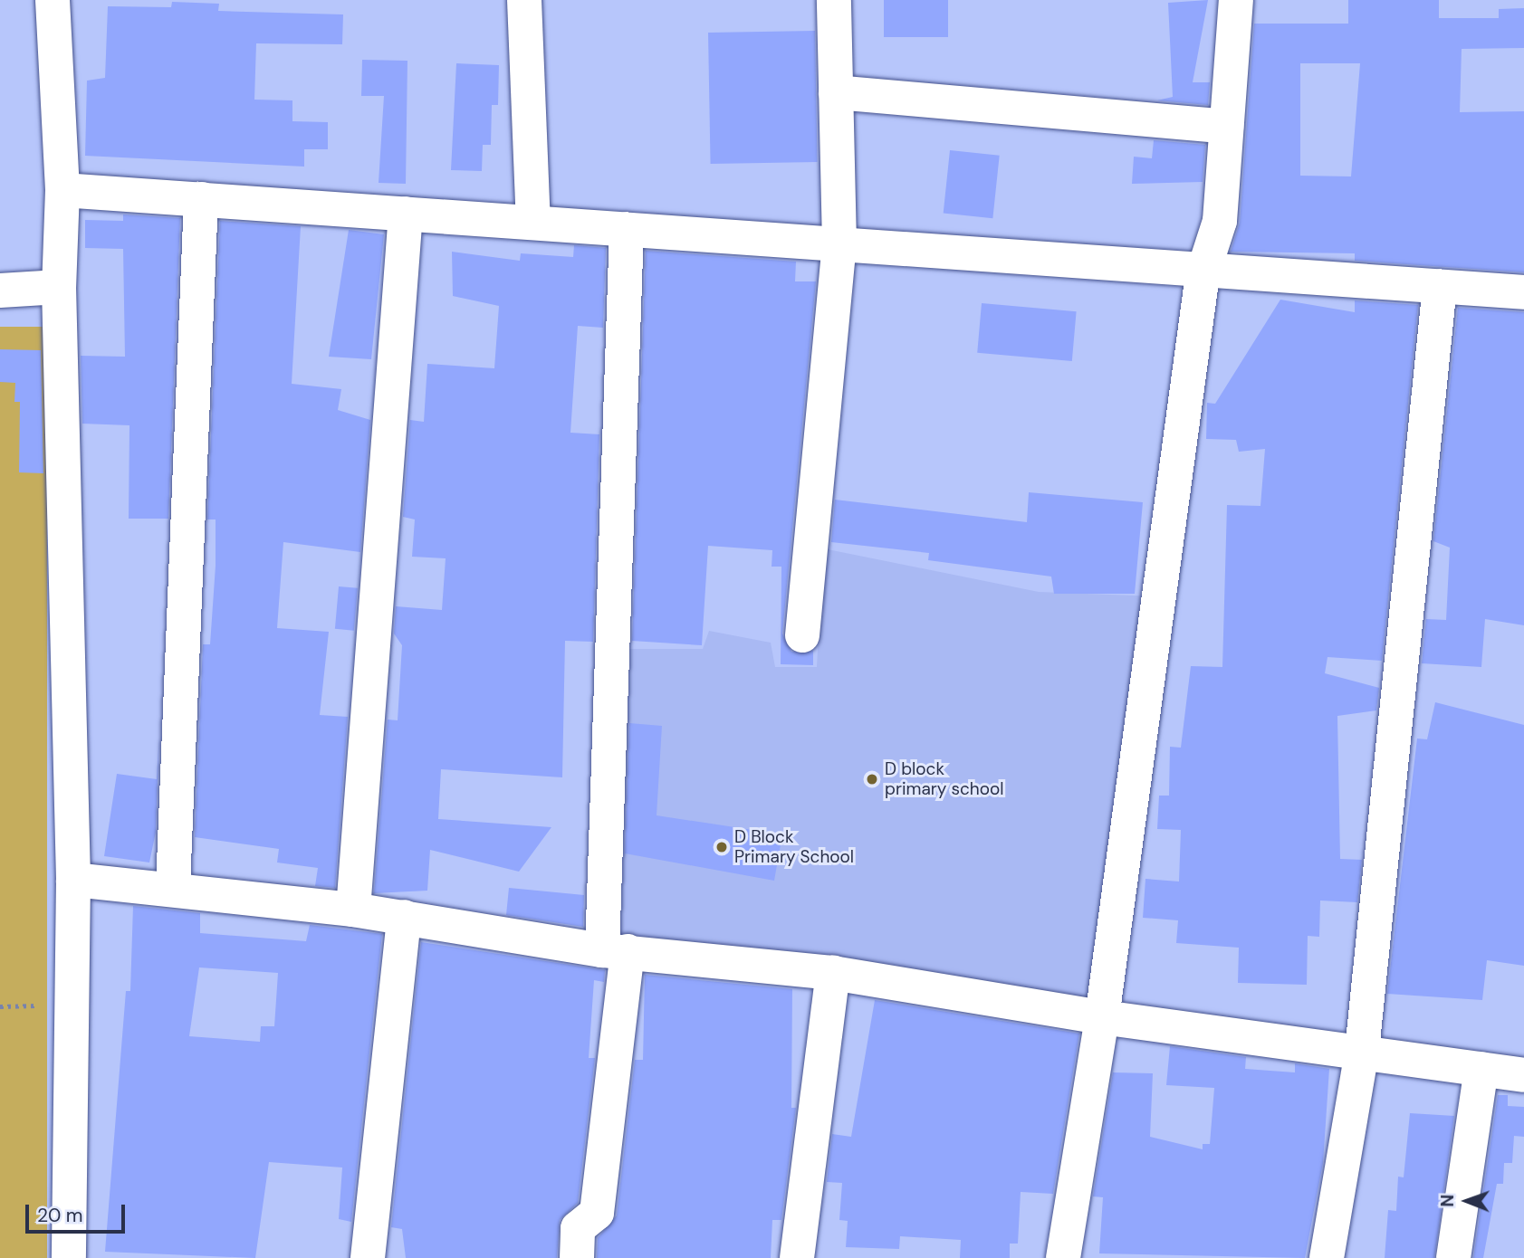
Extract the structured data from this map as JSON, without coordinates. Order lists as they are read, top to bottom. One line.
{"places":["D block primary school","D Block Primary School"],"scale_bar":"20 m","north":"left"}
